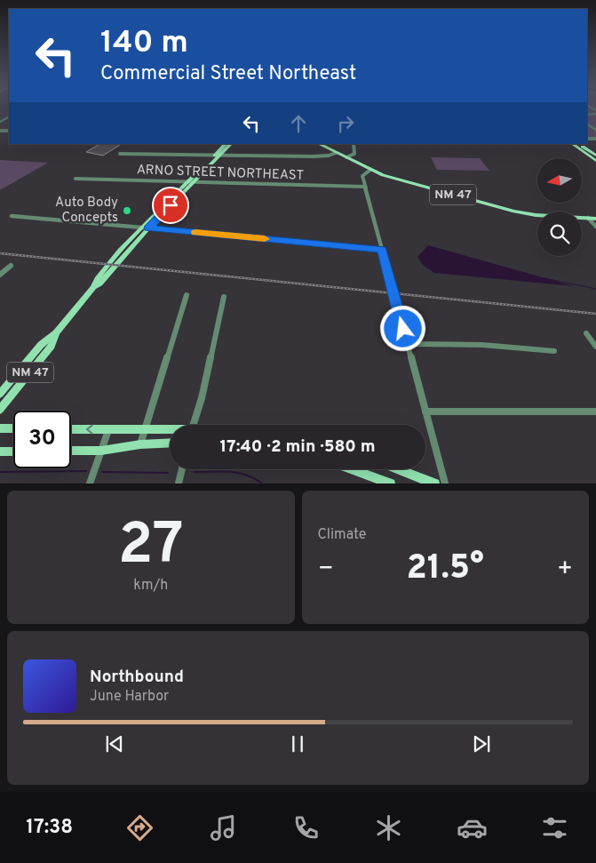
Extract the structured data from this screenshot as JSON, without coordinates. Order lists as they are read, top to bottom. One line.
{"streets":{"main road":["NM 47"],"street":["ARNO STREET NORTHEAST"]},"crossings":[["ARNO STREET NORTHEAST","NM 47"]],"places":["Auto Body Concepts"],"north":"left","page":{"turn":["140 m","Commercial Street Northeast"],"limit":"30","trip":"17:40 · 2 min · 580 m","tile":[["27","km/h"],"Climate"],"heat":["−","21.5°","+"],"song":["Northbound","June Harbor"],"tabs":"17:38"}}
